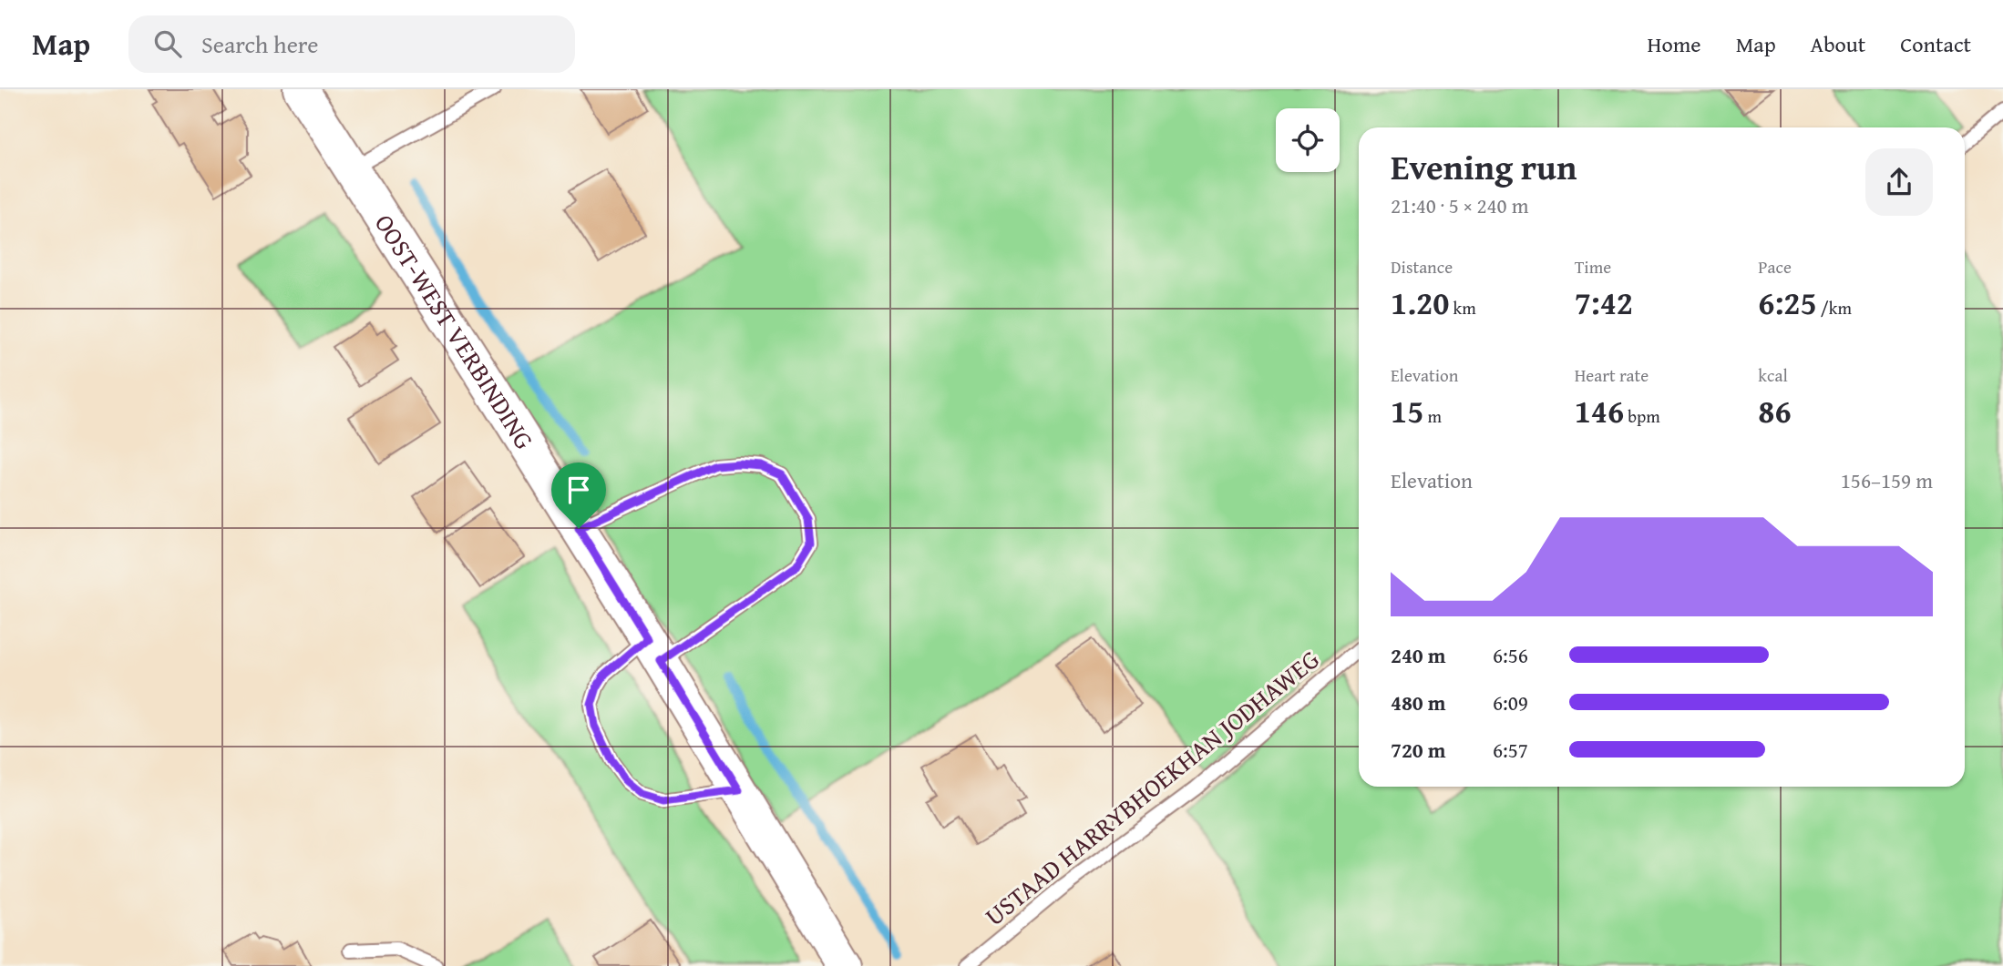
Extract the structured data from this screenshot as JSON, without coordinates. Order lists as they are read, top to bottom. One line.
{"streets":{"main road":["OOST-WEST VERBINDING"],"lane":["USTAAD HARRYBHOEKHAN JODHAWEG"]},"page":{"header":"Map","search":"Search here","nav":["Home","Map","About","Contact"],"heading":["Evening run","21:40 · 5 × 240 m"],"stats":[["Distance","1.20 km"],["Time","7:42"],["Pace","6:25 /km"],["Elevation","15 m"],["Heart rate","146 bpm"],["kcal","86"]],"chart":["Elevation","156–159 m"],"list":[{"name":"240 m","note":"6:56"},{"name":"480 m","note":"6:09"},{"name":"720 m","note":"6:57"}]}}
